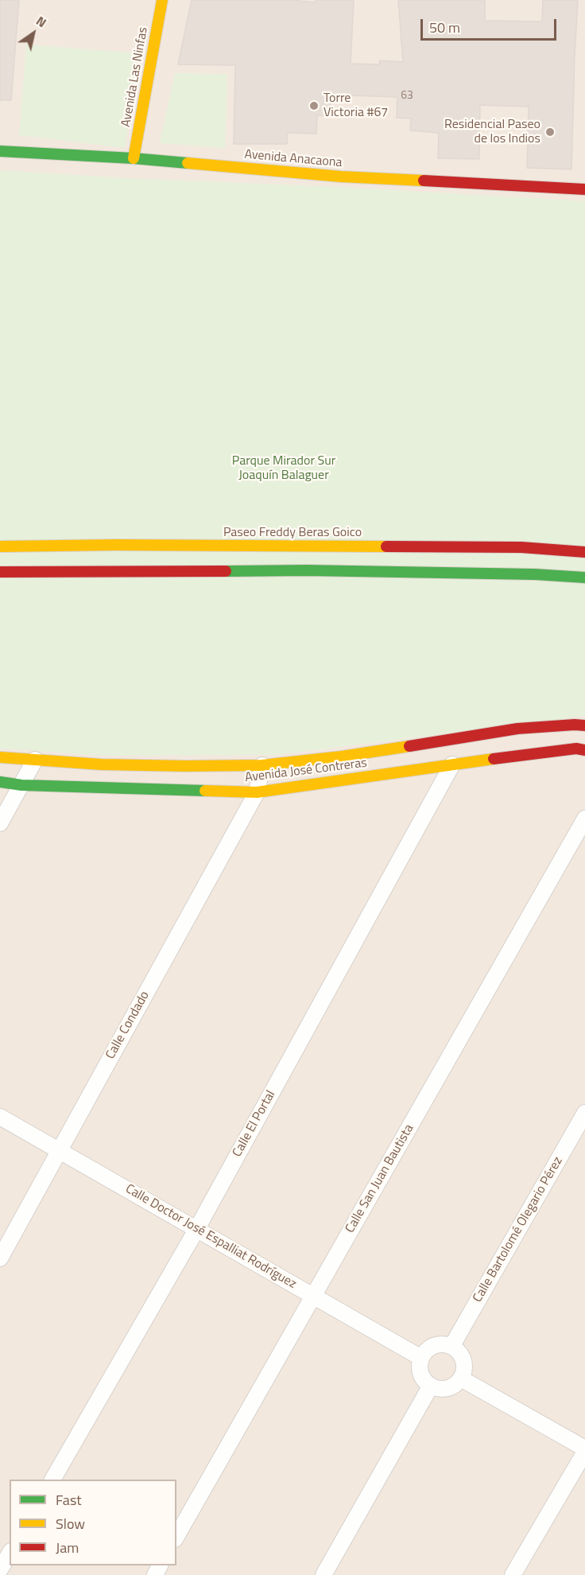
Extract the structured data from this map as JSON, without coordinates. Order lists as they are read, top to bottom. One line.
{"streets":{"main road":["Avenida Las Ninfas","Avenida Anacaona","Paseo Freddy Beras Goico","Avenida José Contreras"],"street":["Calle Condado","Calle El Portal","Calle San Juan Bautista","Calle Bartolomé Olegario Pérez","Calle Doctor José Espalliat Rodríguez"]},"crossings":[["Avenida Las Ninfas","Avenida Anacaona"],["Avenida José Contreras","Calle Condado"],["Avenida José Contreras","Calle El Portal"],["Calle Condado","Calle Doctor José Espalliat Rodríguez"],["Calle El Portal","Calle Doctor José Espalliat Rodríguez"],["Calle San Juan Bautista","Calle Doctor José Espalliat Rodríguez"],["Calle Bartolomé Olegario Pérez","Calle Doctor José Espalliat Rodríguez"]],"parks":["Parque Mirador Sur Joaquín Balaguer"],"places":["Torre Victoria #67","Residencial Paseo de los Indios"],"house_numbers":["63"],"legend":["Fast","Slow","Jam"],"scale_bar":"50 m","north":"top right"}
